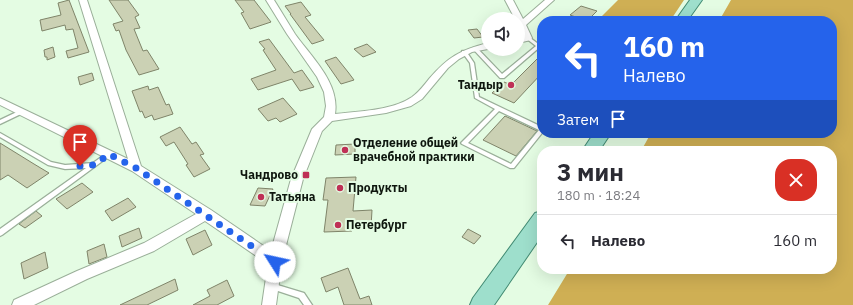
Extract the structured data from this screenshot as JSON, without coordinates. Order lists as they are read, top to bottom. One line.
{"places":{"other":["Тандыр","Отделение общей врачебной практики","Продукты","Татьяна","Петербург"],"transit":["Чандрово"]},"page":{"turn":["160 m","Налево"],"then":"Затем","heading":["3 мин","180 m · 18:24"],"list":[{"name":"Налево","value":"160 m"}]}}
